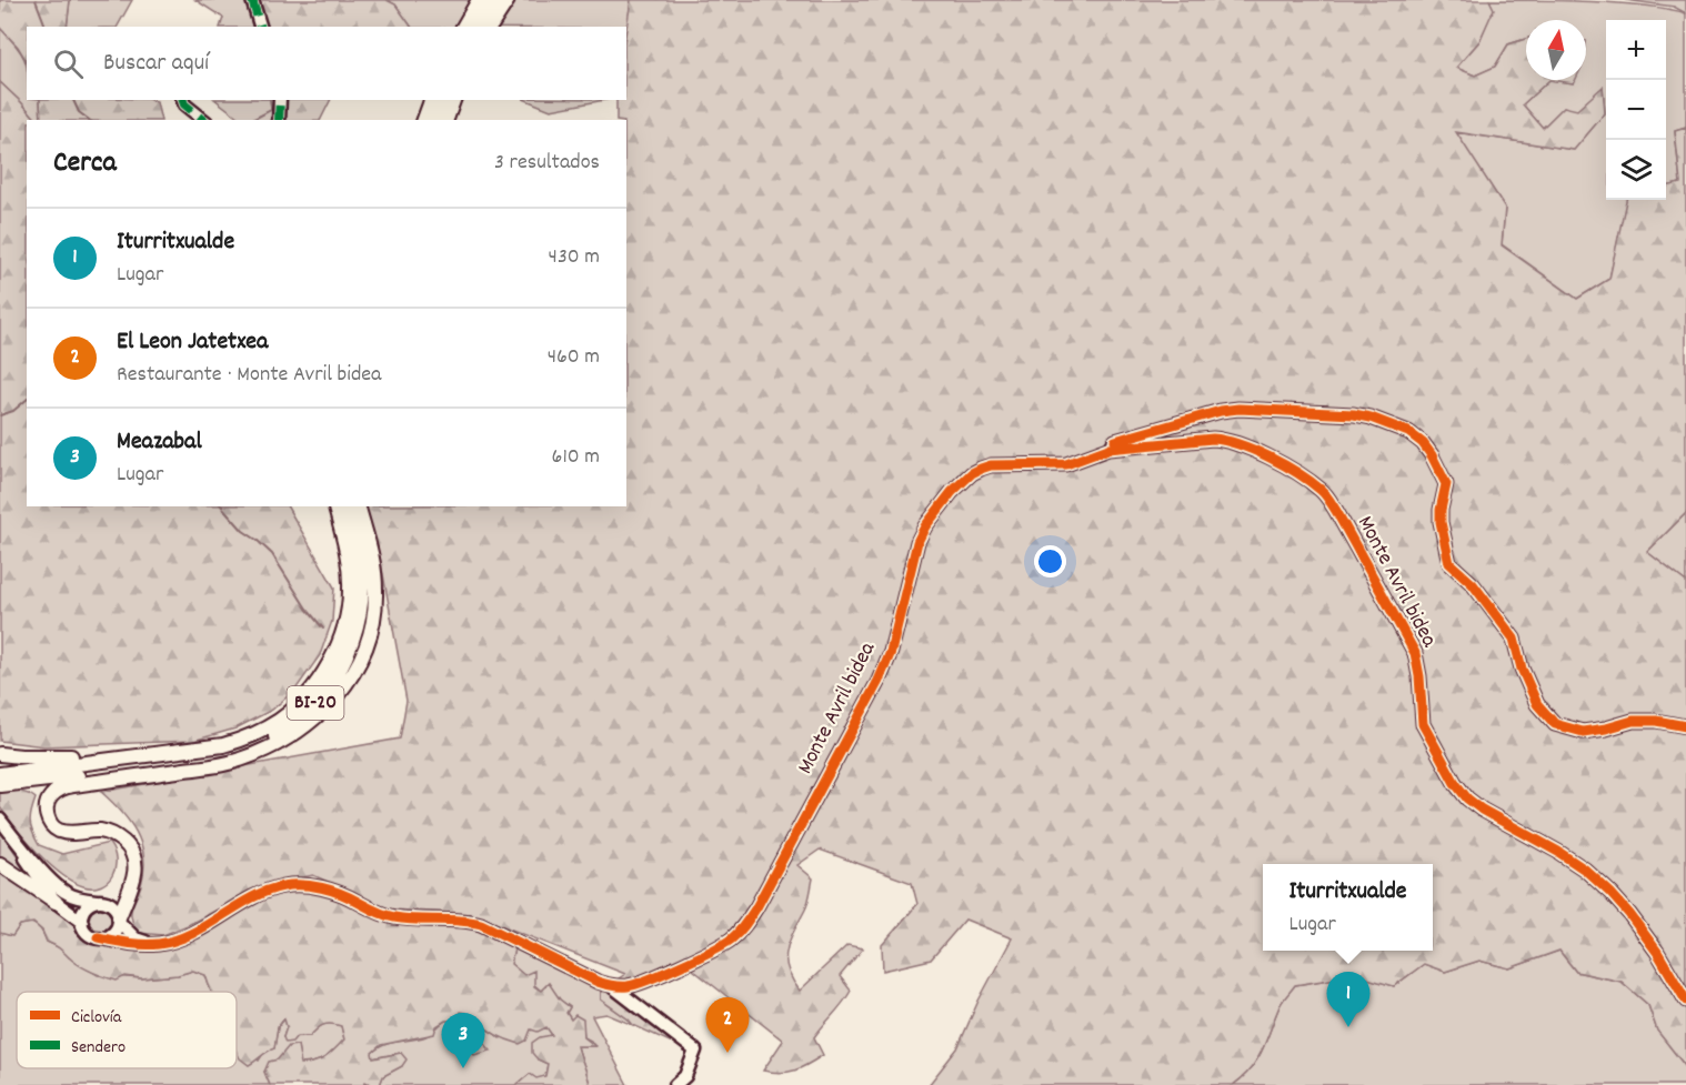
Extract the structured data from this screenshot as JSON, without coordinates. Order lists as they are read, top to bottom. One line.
{"streets":{"main road":["BI-20"],"street":["Monte Avril bidea"]},"legend":["Ciclovía","Sendero"],"north":"top","page":{"map_buttons":["+","−"],"search":"Buscar aquí","heading":["Cerca","3 resultados"],"list":[{"mark":"1","name":"Iturritxualde","note":"Lugar","value":"430 m"},{"mark":"2","name":"El Leon Jatetxea","note":"Restaurante · Monte Avril bidea","value":"460 m"},{"mark":"3","name":"Meazabal","note":"Lugar","value":"610 m"}],"popup":["Iturritxualde","Lugar"],"pins":["1","2","3"]}}
